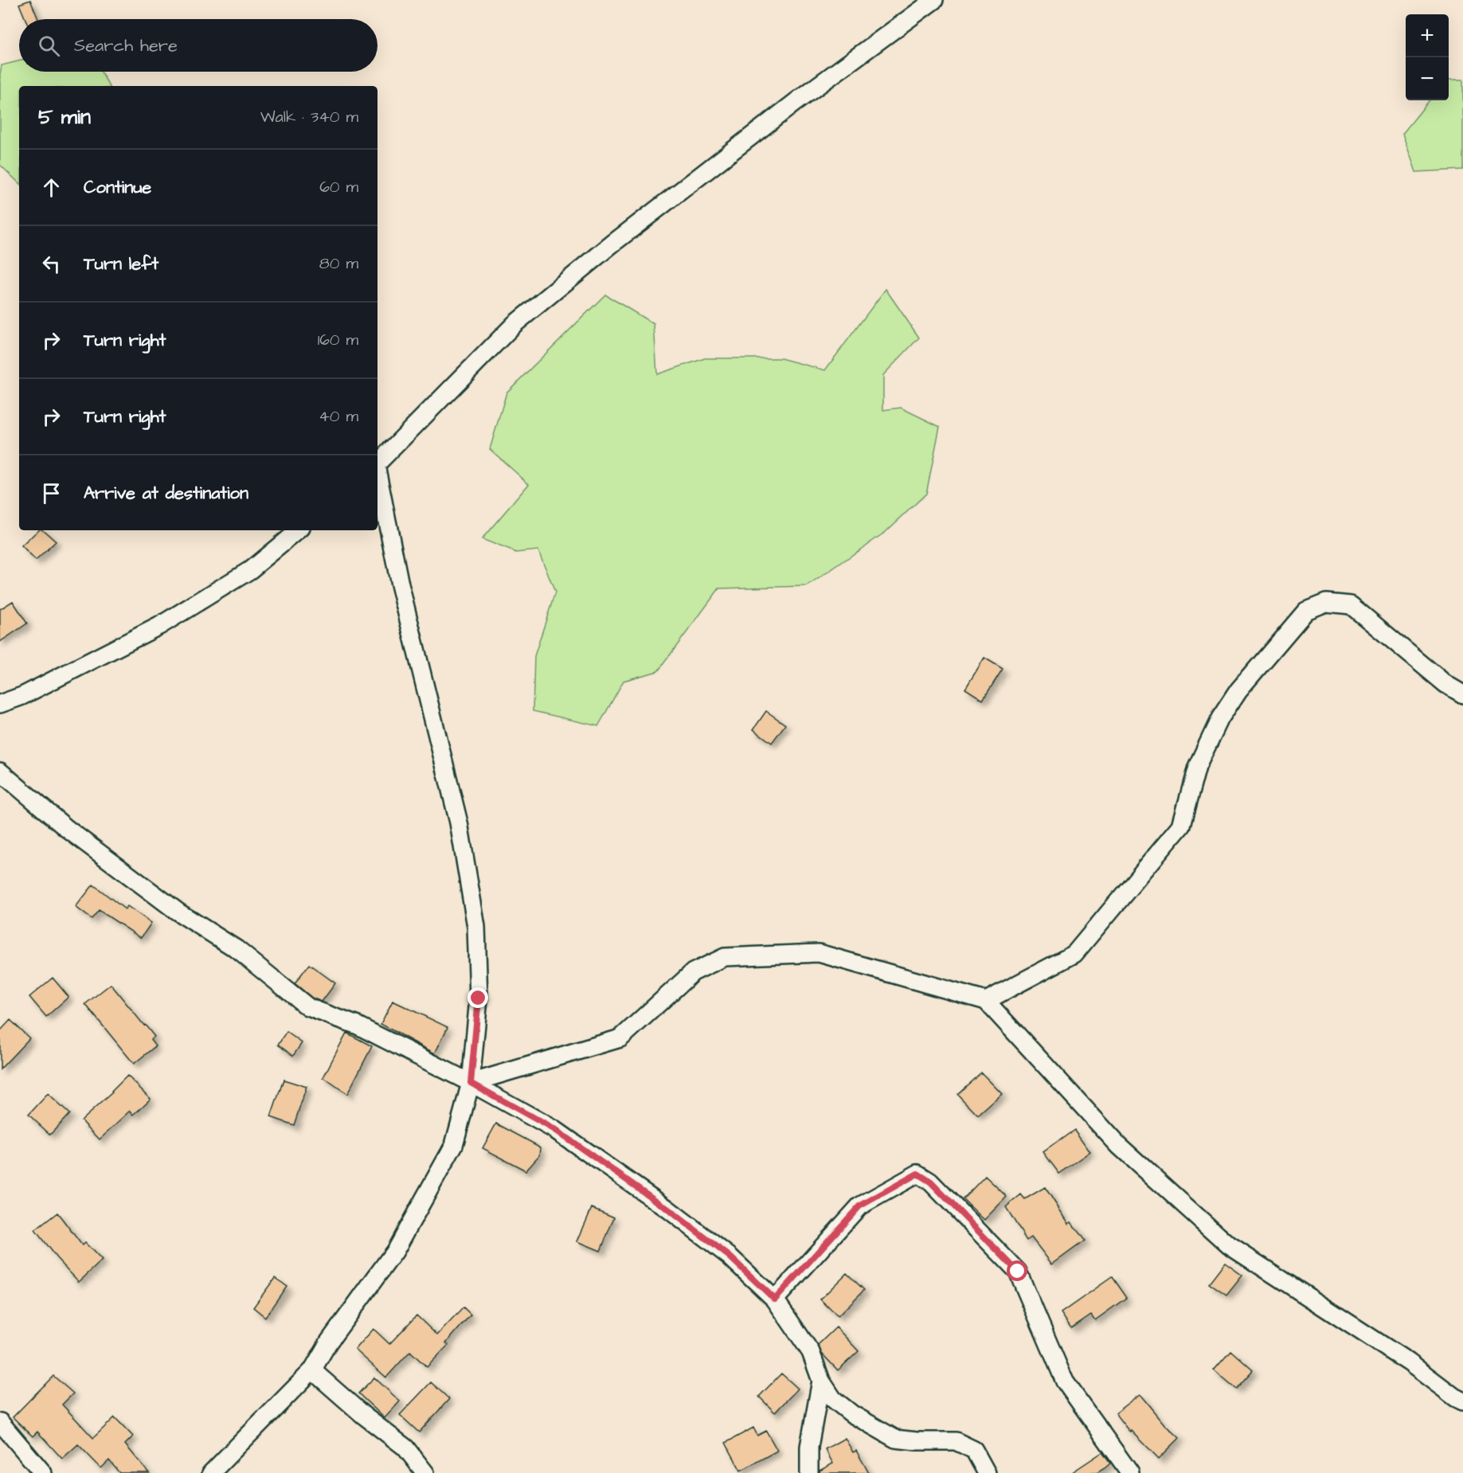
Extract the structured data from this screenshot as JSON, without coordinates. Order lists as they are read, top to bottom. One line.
{"page":{"map_buttons":["+","−"],"search":"Search here","heading":["5 min","Walk · 340 m"],"list":[["Continue","60 m"],["Turn left","80 m"],["Turn right","160 m"],["Turn right","40 m"],"Arrive at destination"]}}
